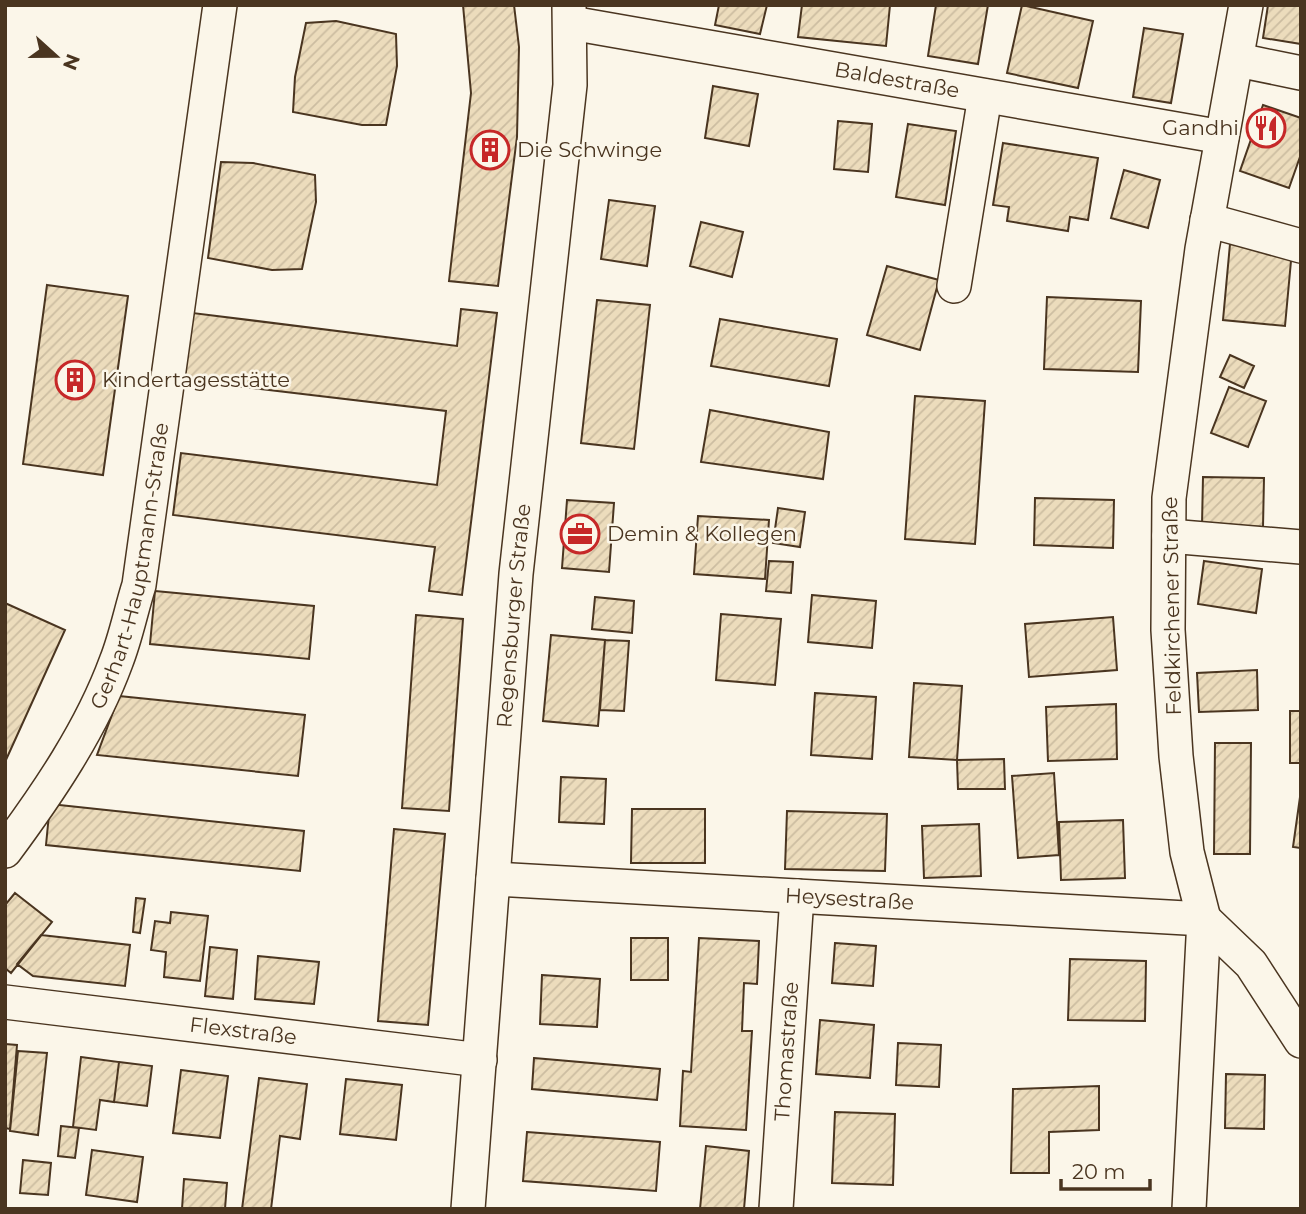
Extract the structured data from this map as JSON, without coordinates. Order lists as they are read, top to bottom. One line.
{"streets":{"street":["Baldestraße","Gerhart-Hauptmann-Straße","Feldkirchener Straße","Regensburger Straße","Heysestraße","Flexstraße","Thomastraße"]},"crossings":[["Baldestraße","Feldkirchener Straße"],["Baldestraße","Regensburger Straße"],["Feldkirchener Straße","Heysestraße"],["Regensburger Straße","Heysestraße"],["Regensburger Straße","Flexstraße"],["Heysestraße","Thomastraße"]],"places":{"restaurant":["Gandhi"],"building":["Die Schwinge","Kindertagesstätte"],"office":["Demin & Kollegen"]},"scale_bar":"20 m","north":"right"}
